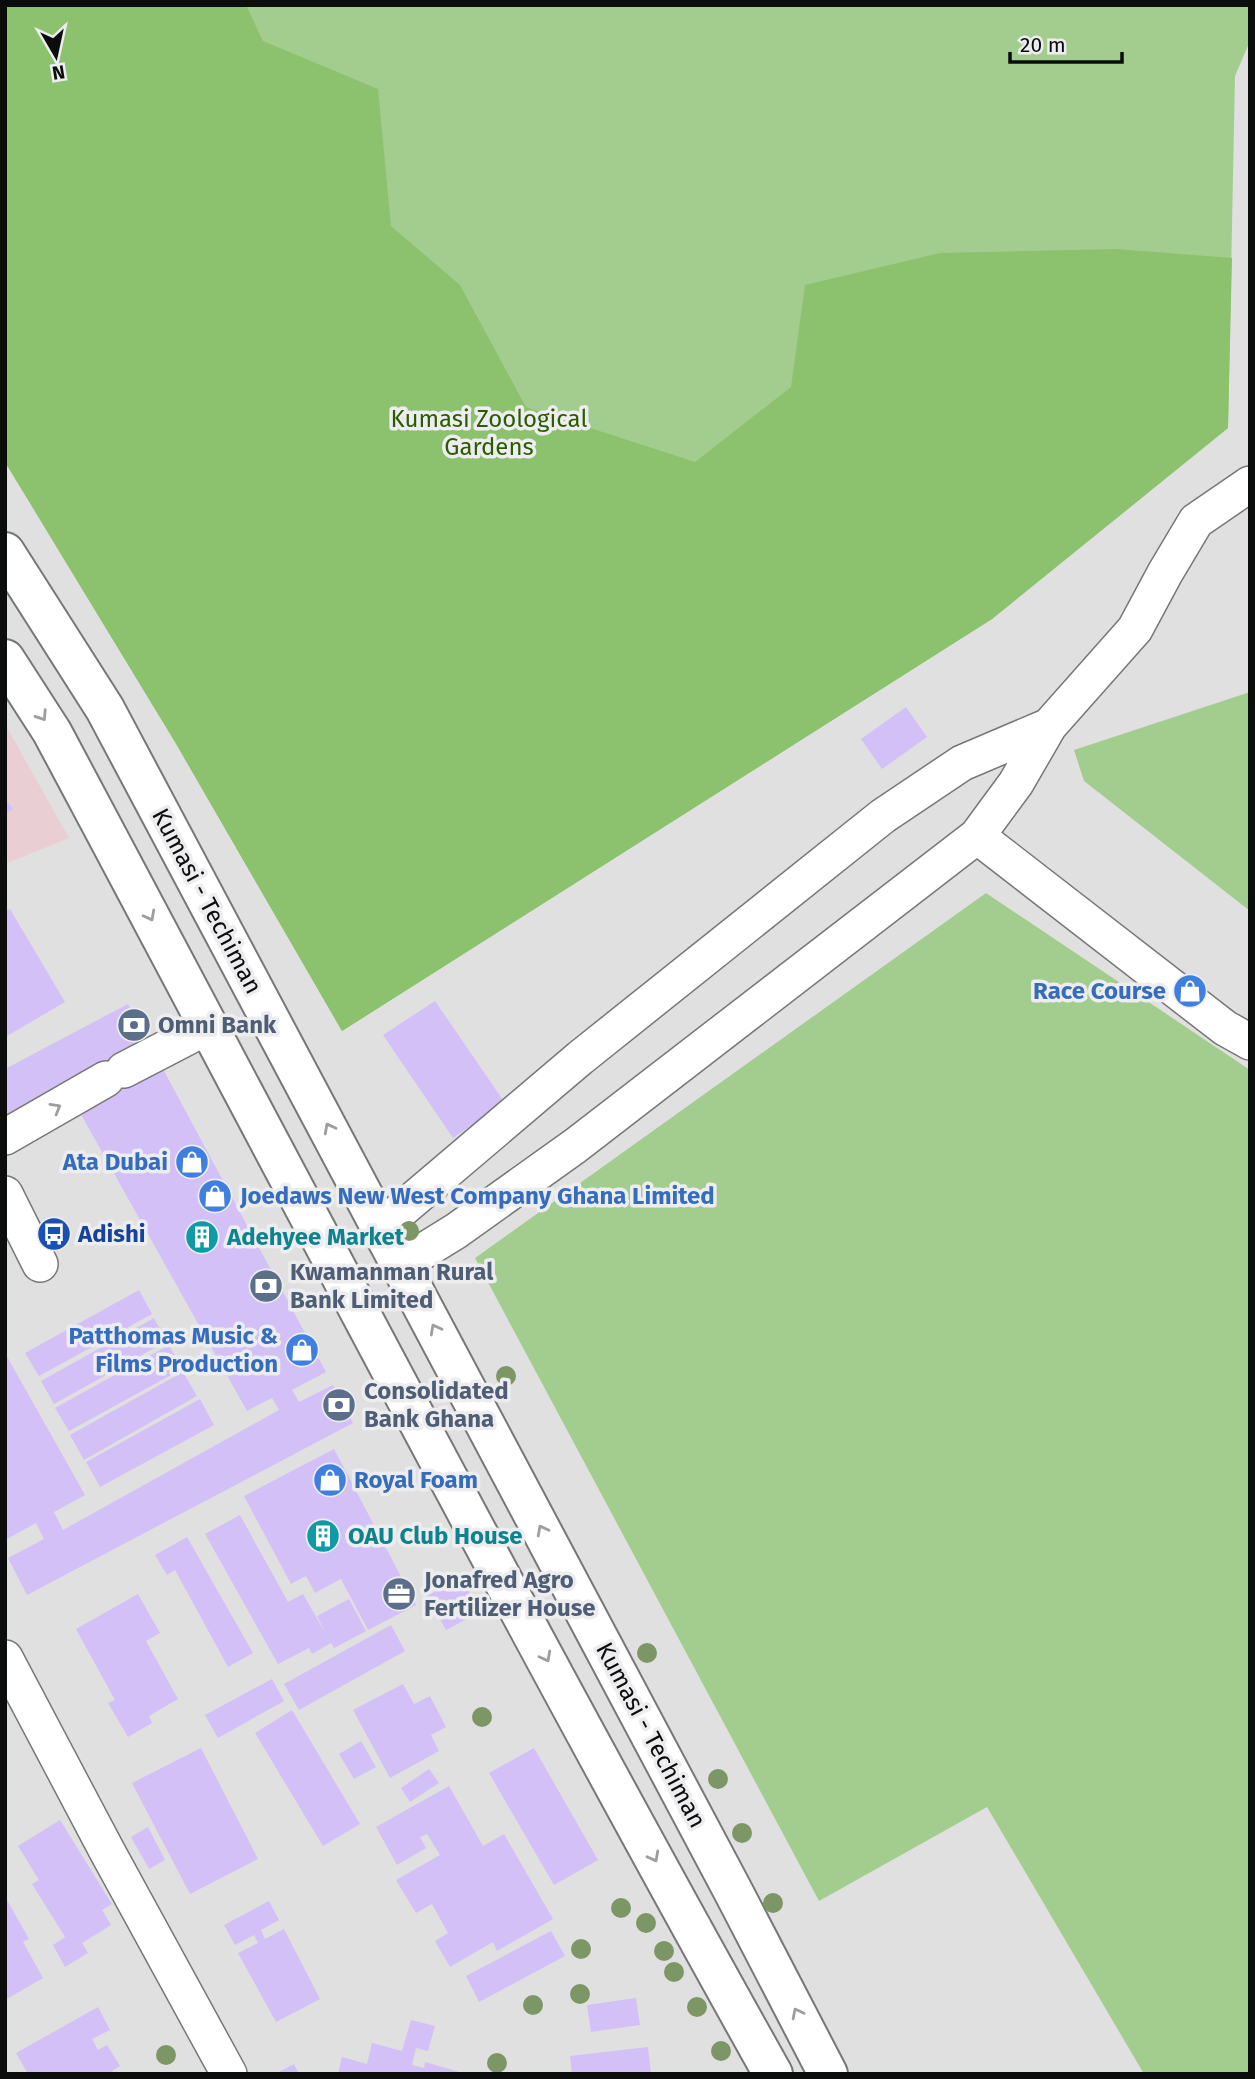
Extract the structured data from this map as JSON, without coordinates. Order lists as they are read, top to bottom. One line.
{"streets":{"main road":["Kumasi - Techiman"]},"parks":["Kumasi Zoological Gardens"],"places":{"shop":["Race Course","Ata Dubai","Joedaws New West Company Ghana Limited","Patthomas Music & Films Production","Royal Foam"],"bank":["Omni Bank","Kwamanman Rural Bank Limited","Consolidated Bank Ghana"],"bus stop":["Adishi"],"building":["Adehyee Market","OAU Club House"],"office":["Jonafred Agro Fertilizer House"]},"scale_bar":"20 m","north":"bottom"}
